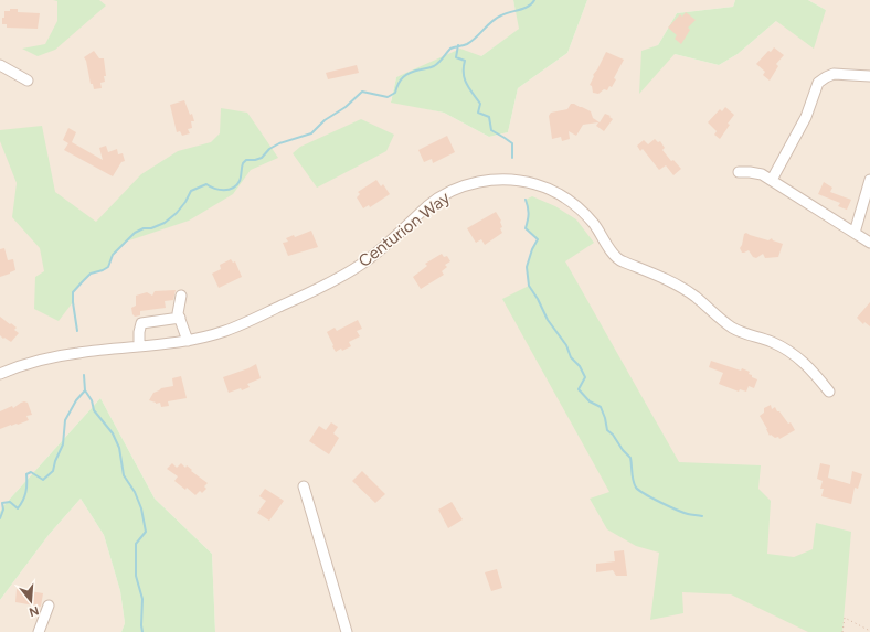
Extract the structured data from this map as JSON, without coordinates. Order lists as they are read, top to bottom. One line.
{"streets":{"street":["Centurion Way"]},"north":"bottom"}
